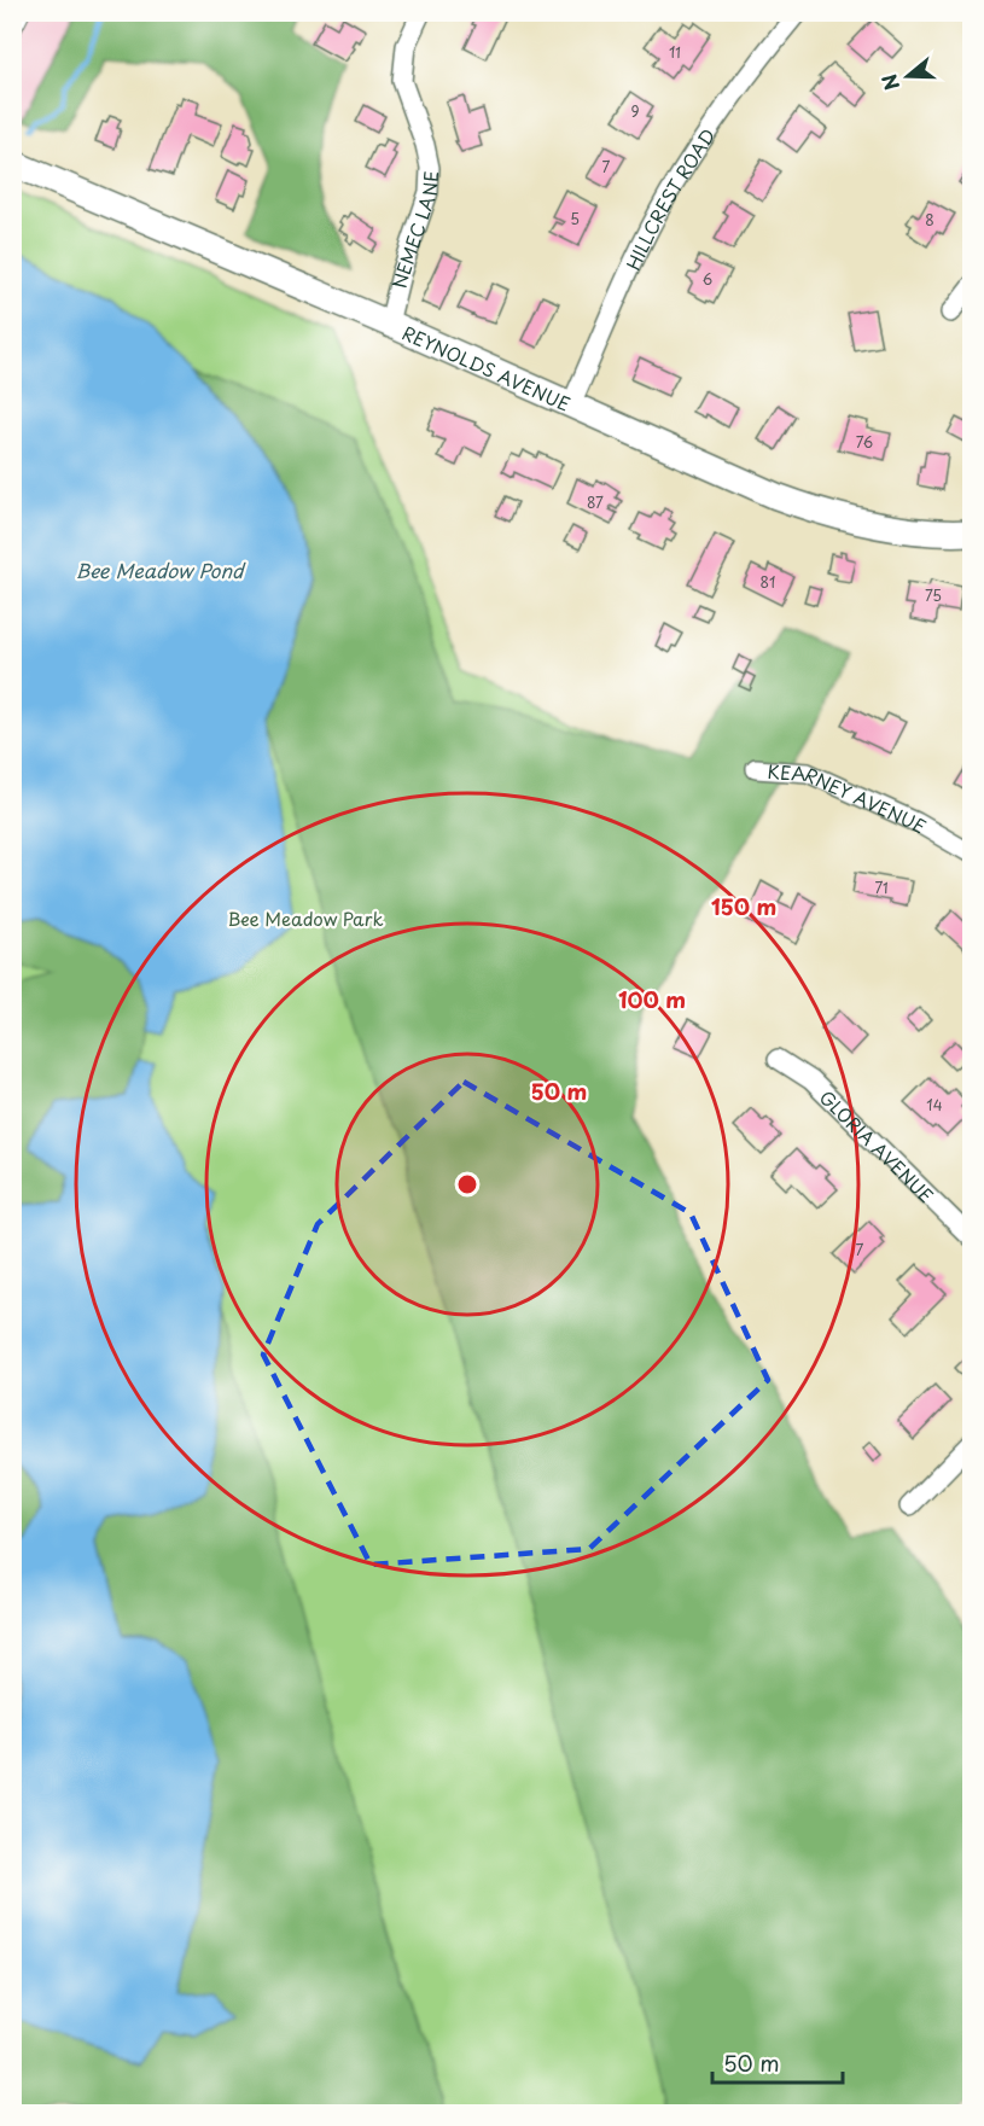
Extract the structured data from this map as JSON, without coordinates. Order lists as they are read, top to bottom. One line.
{"streets":{"street":["HILLCREST ROAD","NEMEC LANE","REYNOLDS AVENUE","KEARNEY AVENUE","GLORIA AVENUE"]},"crossings":[["HILLCREST ROAD","REYNOLDS AVENUE"],["NEMEC LANE","REYNOLDS AVENUE"]],"water":["Bee Meadow Pond"],"parks":["Bee Meadow Park"],"house_numbers":["11","9","7","5","8","6","76","87","81","75","71","14","7"],"scale_bar":"50 m","north":"left","rings":["150 m","100 m","50 m"]}
